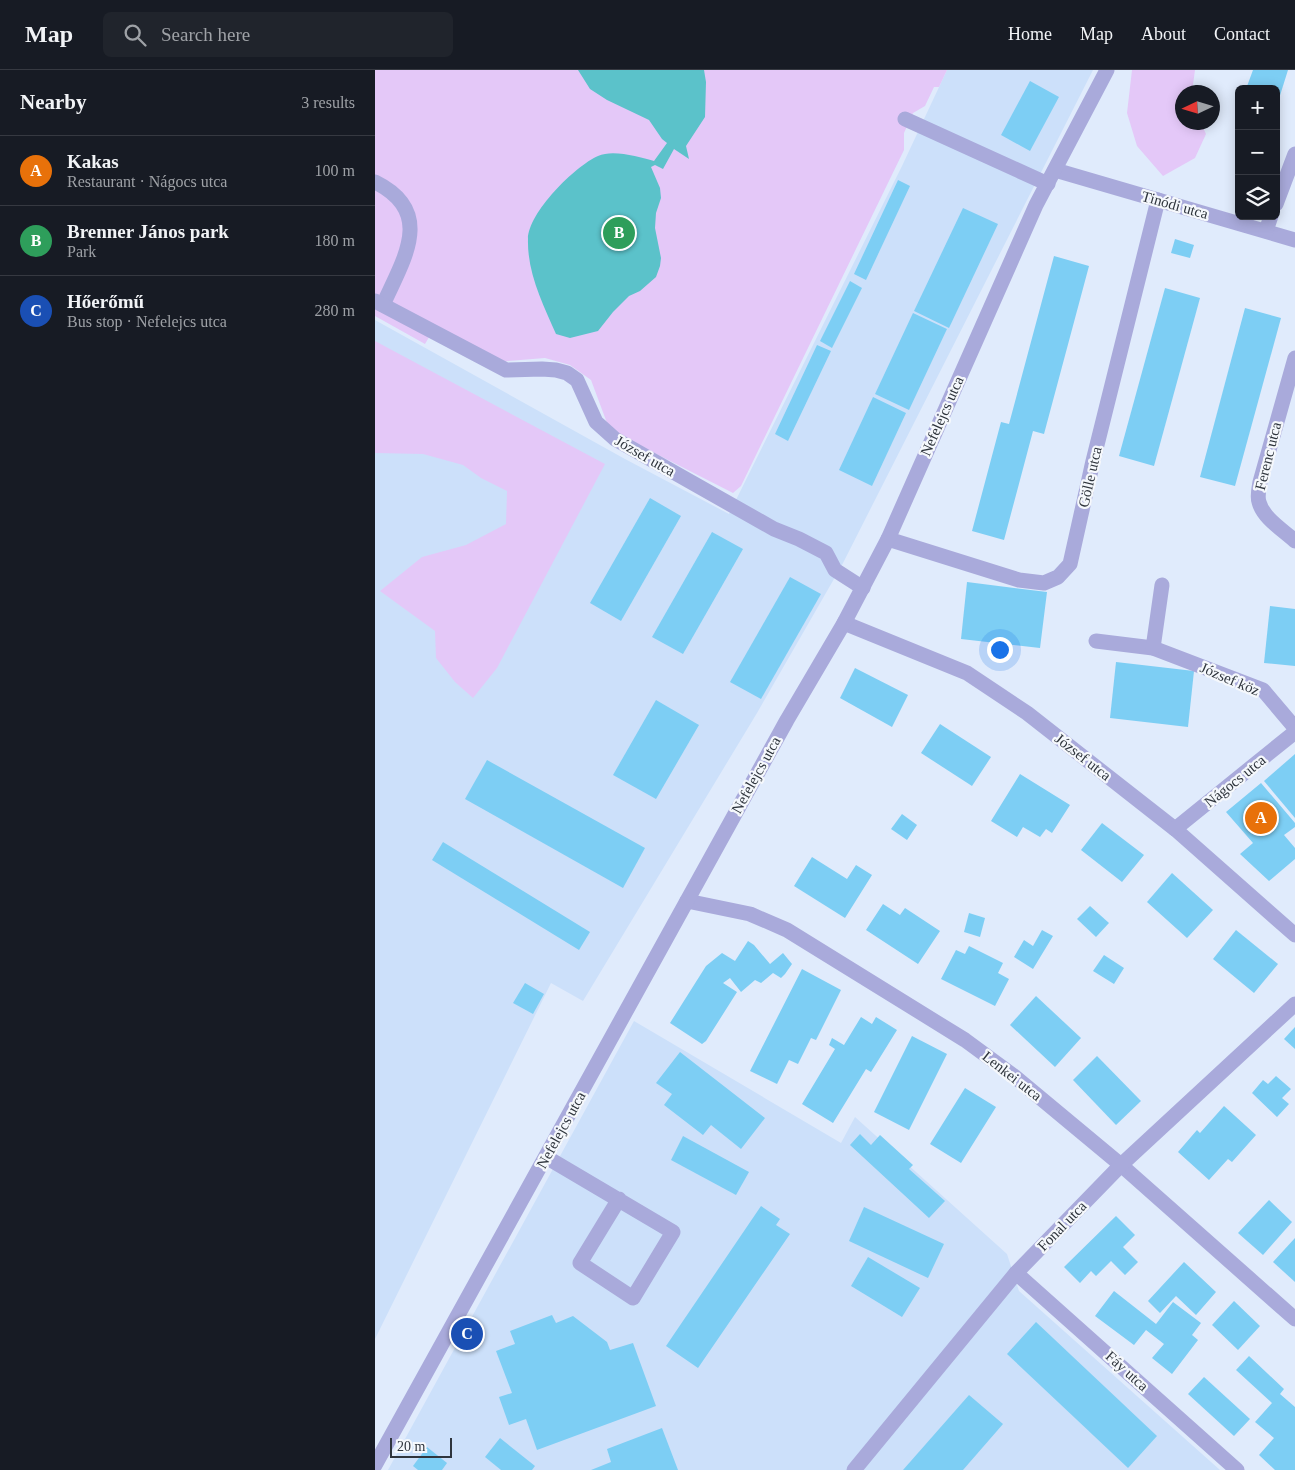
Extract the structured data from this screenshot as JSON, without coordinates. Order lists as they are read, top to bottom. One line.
{"streets":{"street":["Tinódi utca","Nefelejcs utca","József utca","Ferenc utca","Gölle utca","József köz","Nágocs utca","Lenkei utca","Fonal utca","Fáy utca"]},"crossings":[["Tinódi utca","Nefelejcs utca"],["Tinódi utca","Gölle utca"],["Nefelejcs utca","József utca"],["Nefelejcs utca","Gölle utca"],["Nefelejcs utca","Lenkei utca"],["József utca","Nágocs utca"],["Lenkei utca","Fonal utca"],["Fonal utca","Fáy utca"]],"scale_bar":"20 m","north":"left","page":{"header":"Map","search":"Search here","nav":["Home","Map","About","Contact"],"heading":["Nearby","3 results"],"map_buttons":["+","−"],"list":[{"mark":"A","name":"Kakas","note":"Restaurant · Nágocs utca","value":"100 m"},{"mark":"B","name":"Brenner János park","note":"Park","value":"180 m"},{"mark":"C","name":"Hőerőmű","note":"Bus stop · Nefelejcs utca","value":"280 m"}],"pins":["B","A","C"],"scale":"20 m"}}
